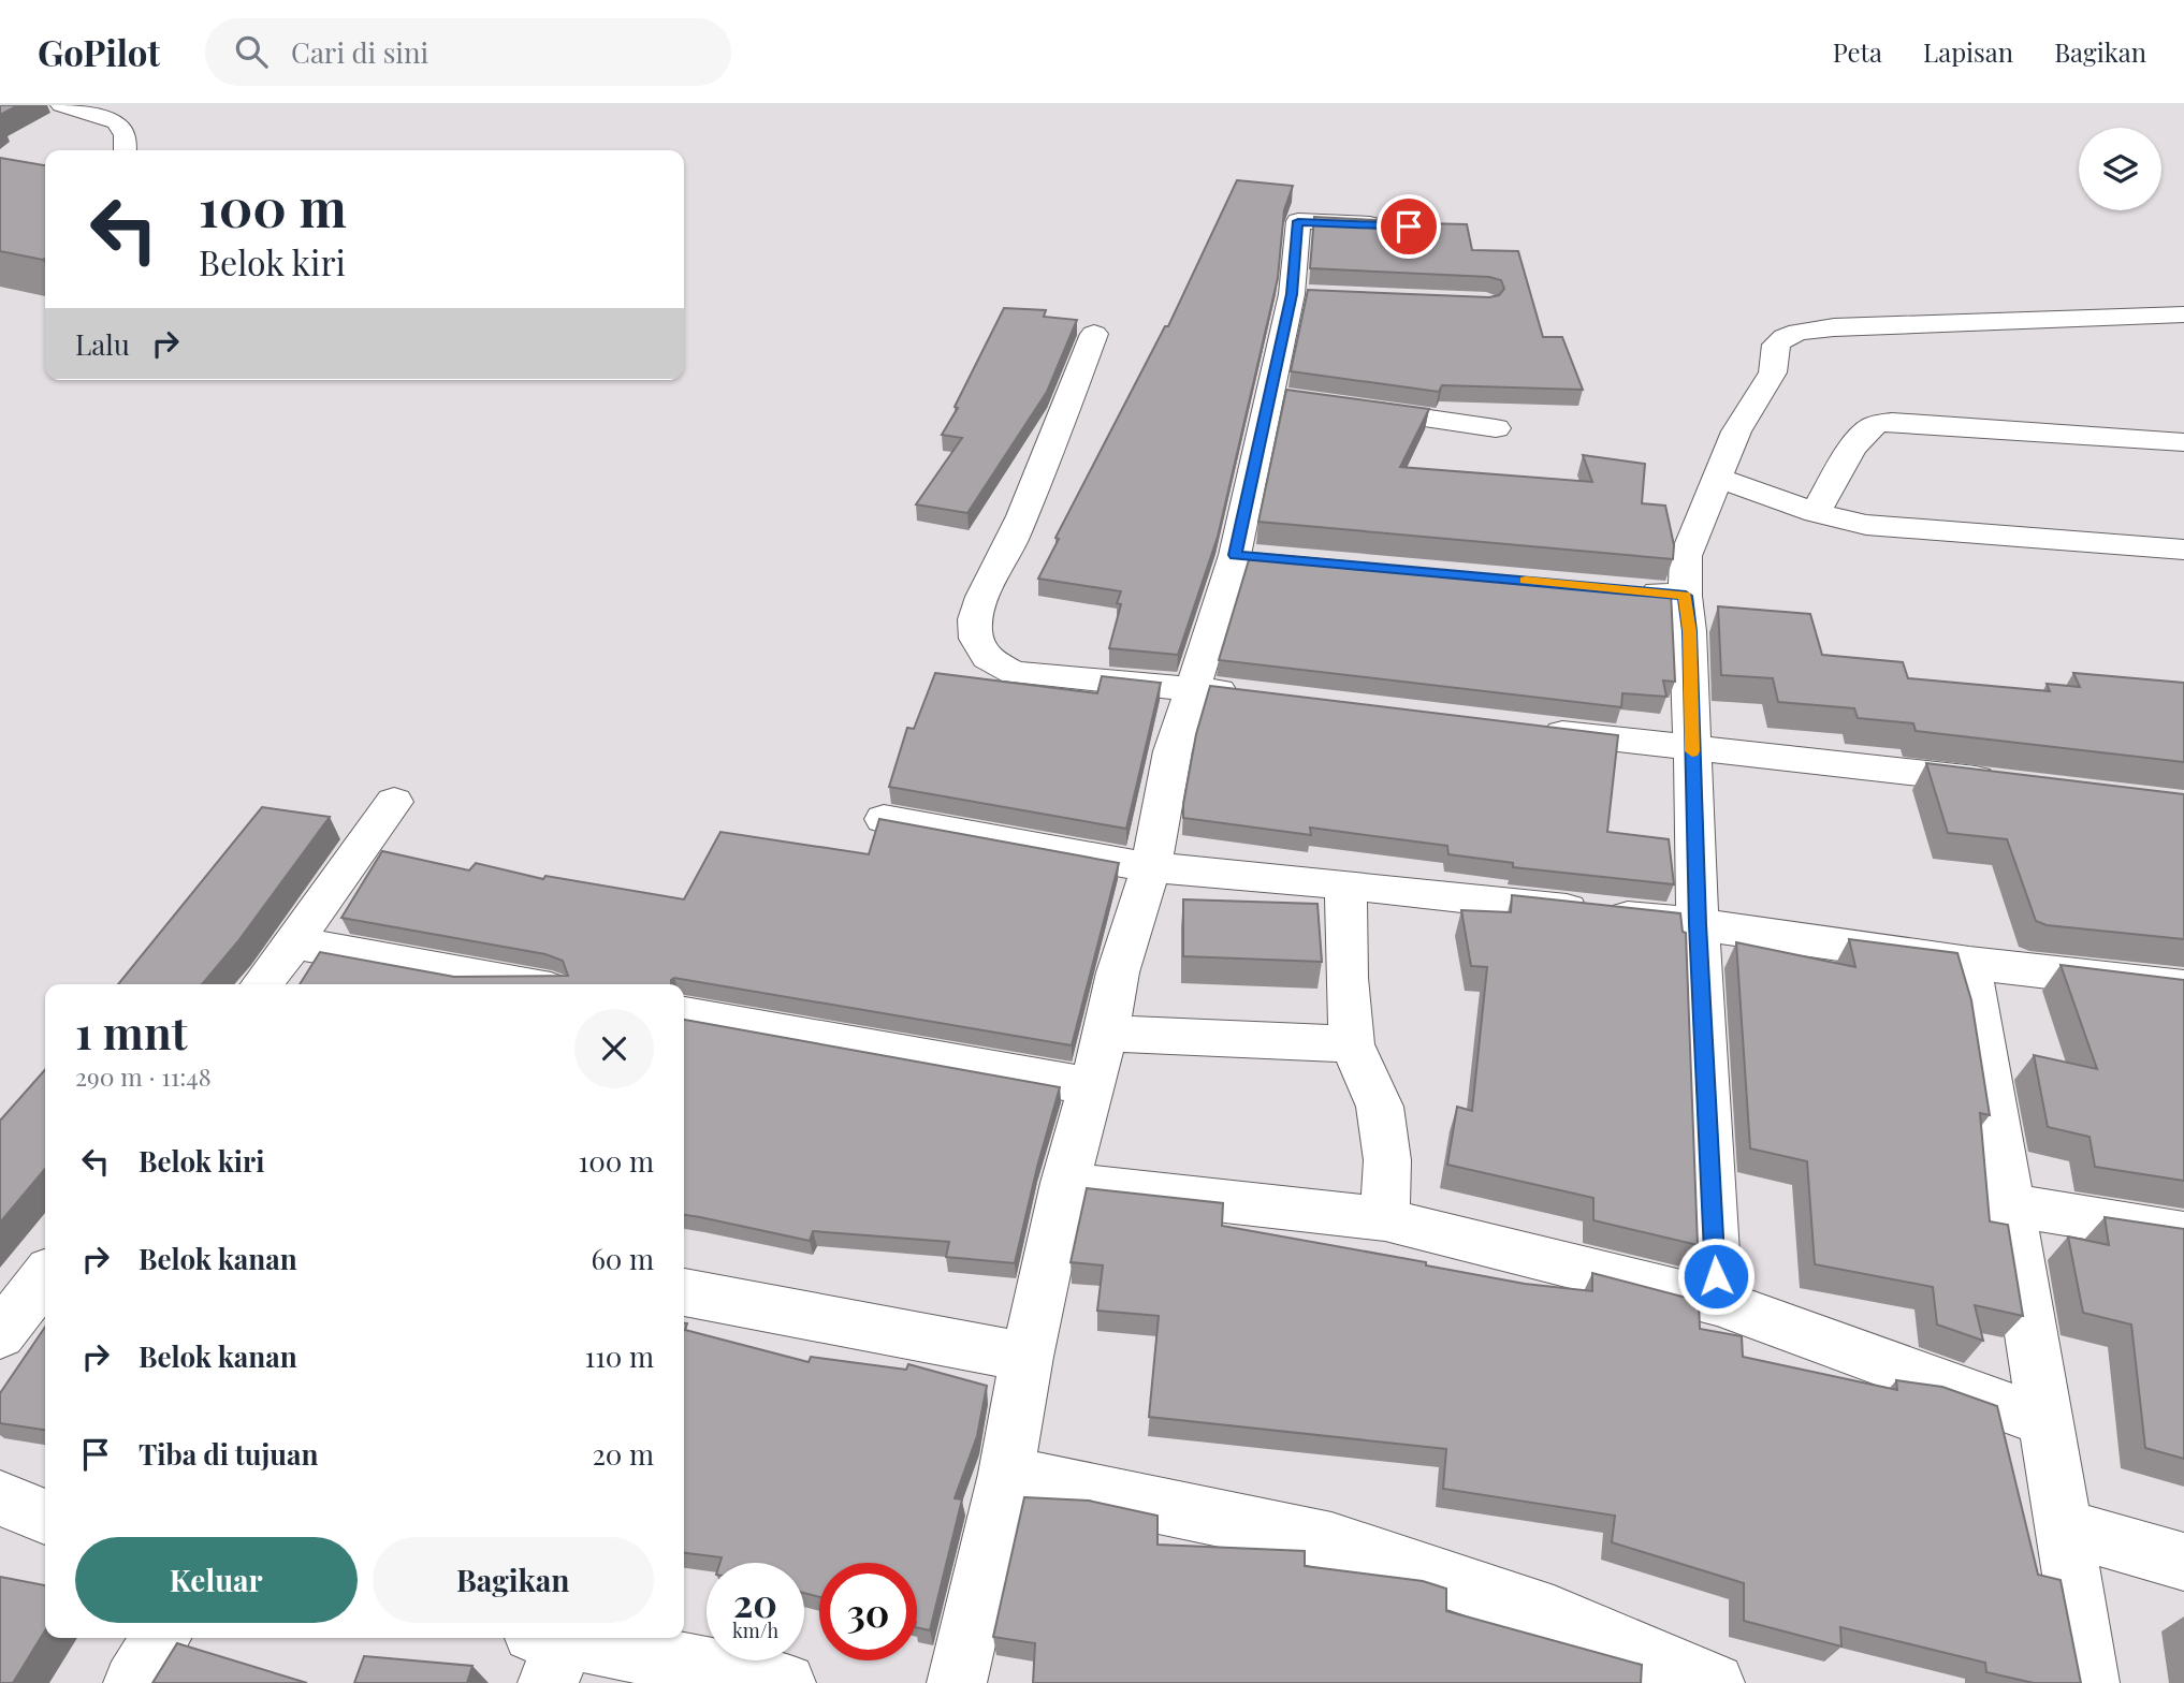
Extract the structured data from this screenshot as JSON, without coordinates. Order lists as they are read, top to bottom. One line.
{"page":{"header":"GoPilot","search":"Cari di sini","nav":["Peta","Lapisan","Bagikan"],"turn":["100 m","Belok kiri"],"then":"Lalu","heading":["1 mnt","290 m · 11:48"],"list":[{"name":"Belok kiri","value":"100 m"},{"name":"Belok kanan","value":"60 m"},{"name":"Belok kanan","value":"110 m"},{"name":"Tiba di tujuan","value":"20 m"}],"buttons":["Keluar","Bagikan"],"speed":"20 km/h","limit":"30"}}
